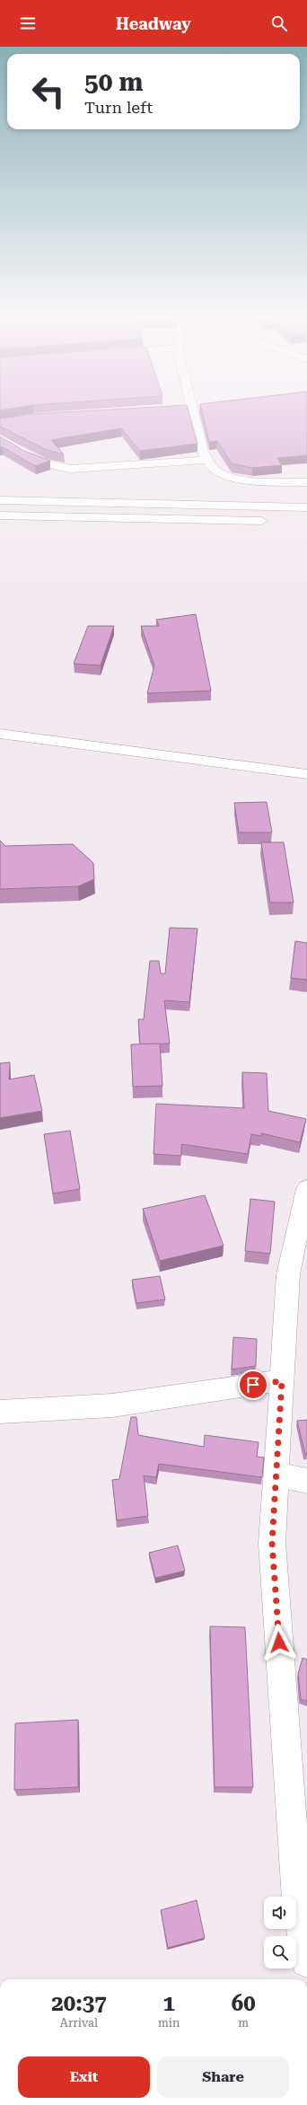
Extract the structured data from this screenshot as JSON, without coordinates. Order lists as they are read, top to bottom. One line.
{"page":{"header":"Headway","turn":["50 m","Turn left"],"eta":["20:37","Arrival","1","min","60","m"],"buttons":["Exit","Share"]}}
